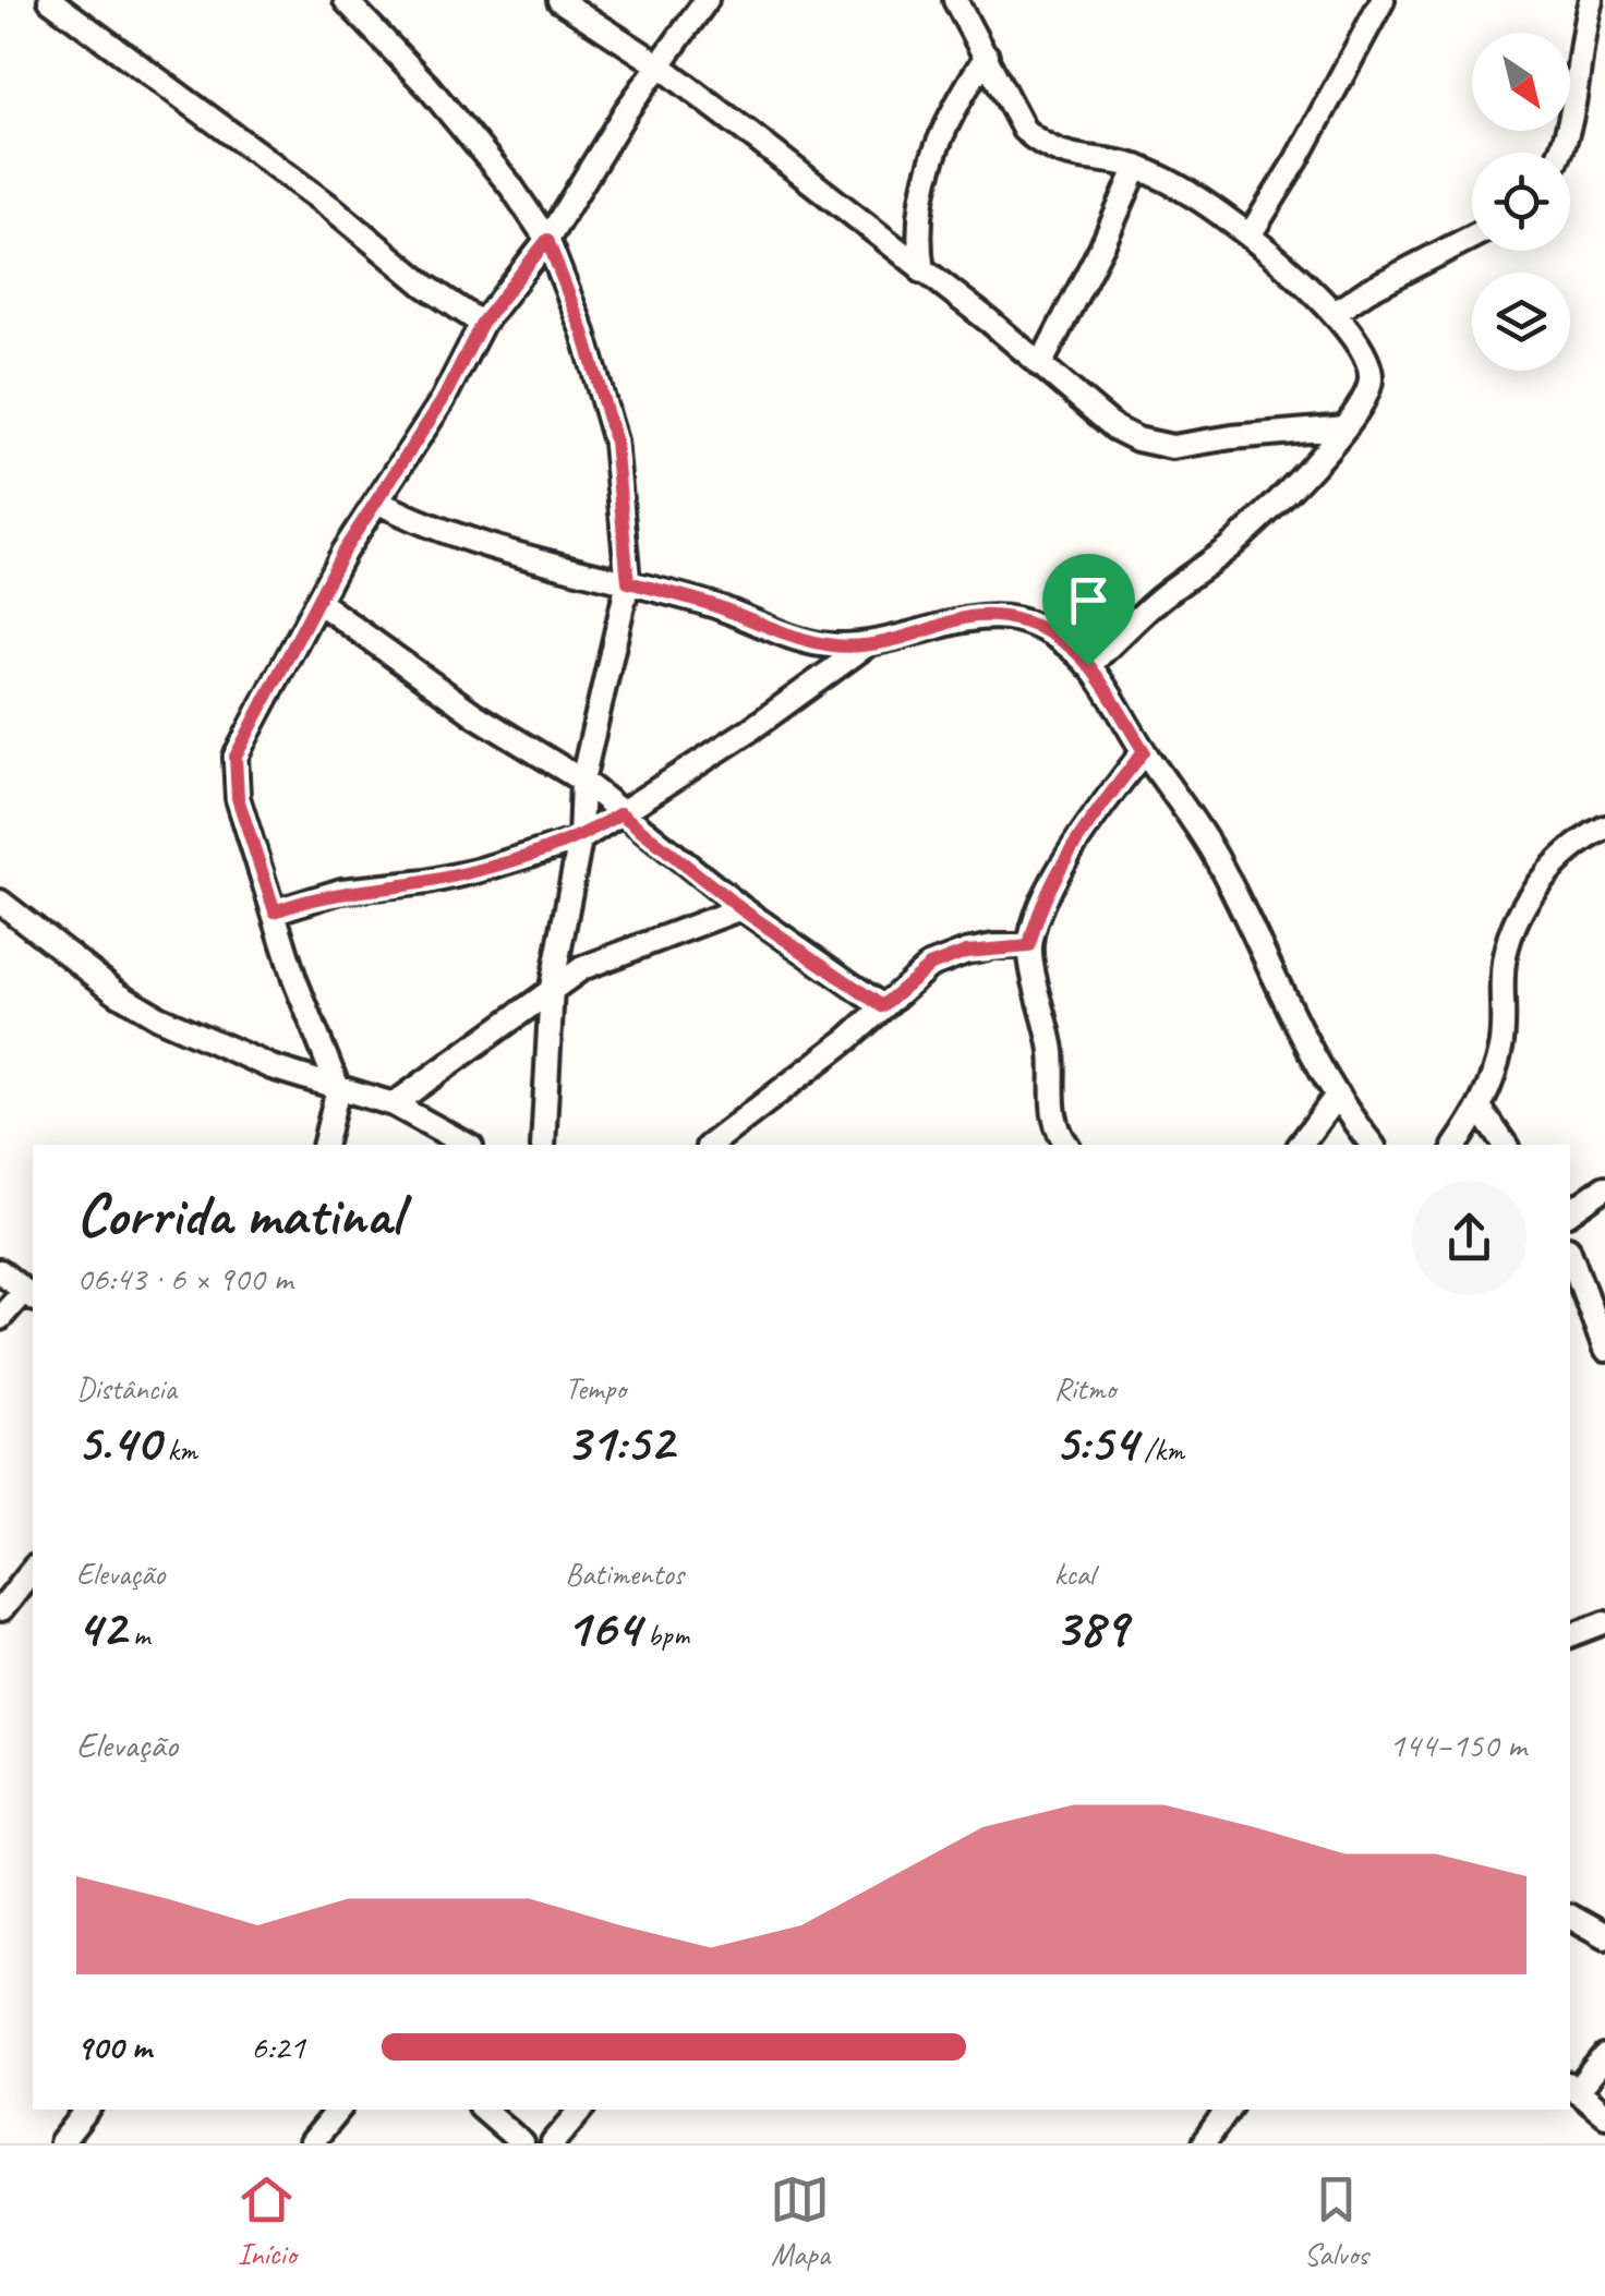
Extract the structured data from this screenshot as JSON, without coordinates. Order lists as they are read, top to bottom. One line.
{"north":"bottom right","page":{"heading":["Corrida matinal","06:43 · 6 × 900 m"],"stats":[["Distância","5.40 km"],["Tempo","31:52"],["Ritmo","5:54 /km"],["Elevação","42 m"],["Batimentos","164 bpm"],["kcal","389"]],"chart":["Elevação","144–150 m"],"list":[{"name":"900 m","note":"6:21"}],"tabs":["Início","Mapa","Salvos"]}}
